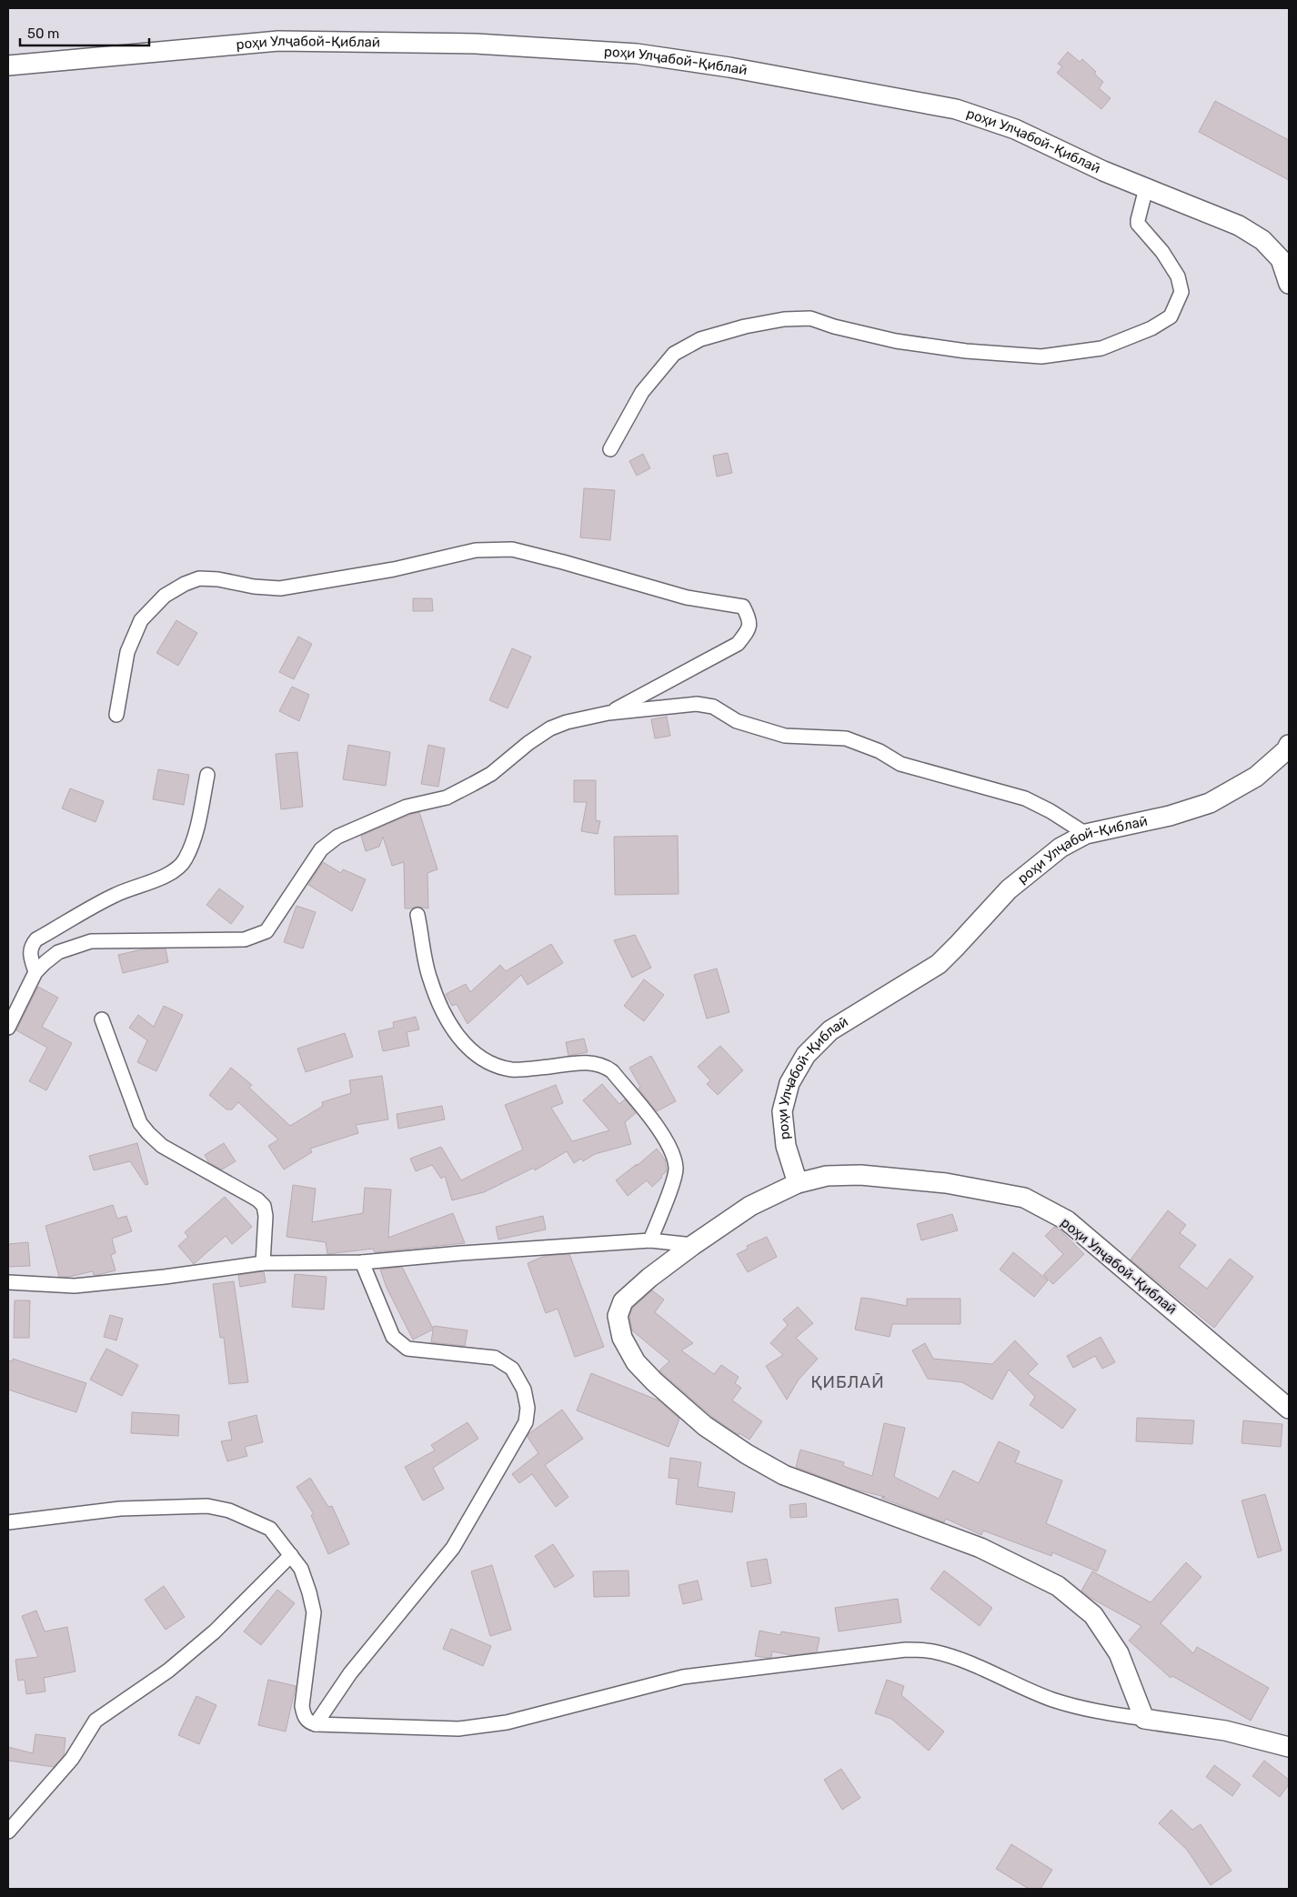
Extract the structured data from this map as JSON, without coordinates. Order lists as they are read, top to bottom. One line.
{"streets":{"street":["роҳи Улҷабой-Қиблаӣ"]},"districts":["ҚИБЛАӢ"],"scale_bar":"50 m"}
